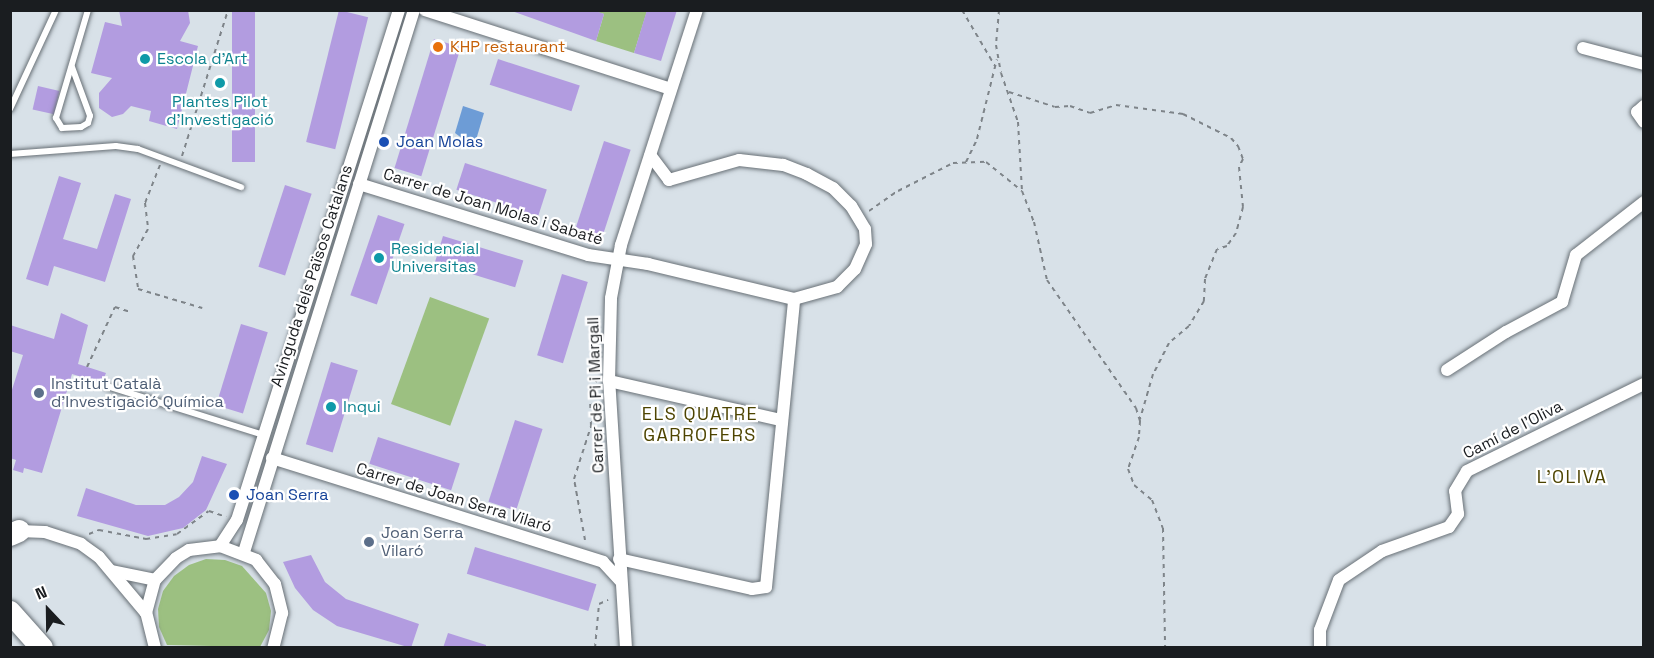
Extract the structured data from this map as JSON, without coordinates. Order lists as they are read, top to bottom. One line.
{"streets":{"street":["Carrer de Joan Molas i Sabaté","Avinguda dels Països Catalans","Carrer de Pi i Margall","Camí de l'Oliva","Carrer de Joan Serra Vilaró"]},"crossings":[["Carrer de Joan Molas i Sabaté","Avinguda dels Països Catalans"],["Carrer de Joan Molas i Sabaté","Carrer de Pi i Margall"],["Avinguda dels Països Catalans","Carrer de Joan Serra Vilaró"],["Carrer de Pi i Margall","Carrer de Joan Serra Vilaró"]],"districts":["ELS QUATRE GARROFERS","L'OLIVA"],"places":["KHP restaurant","Escola d'Art","Plantes Pilot d'Investigació","Joan Molas","Residencial Universitas","Institut Català d'Investigació Química","Inqui","Joan Serra","Joan Serra Vilaró"],"north":"top"}
